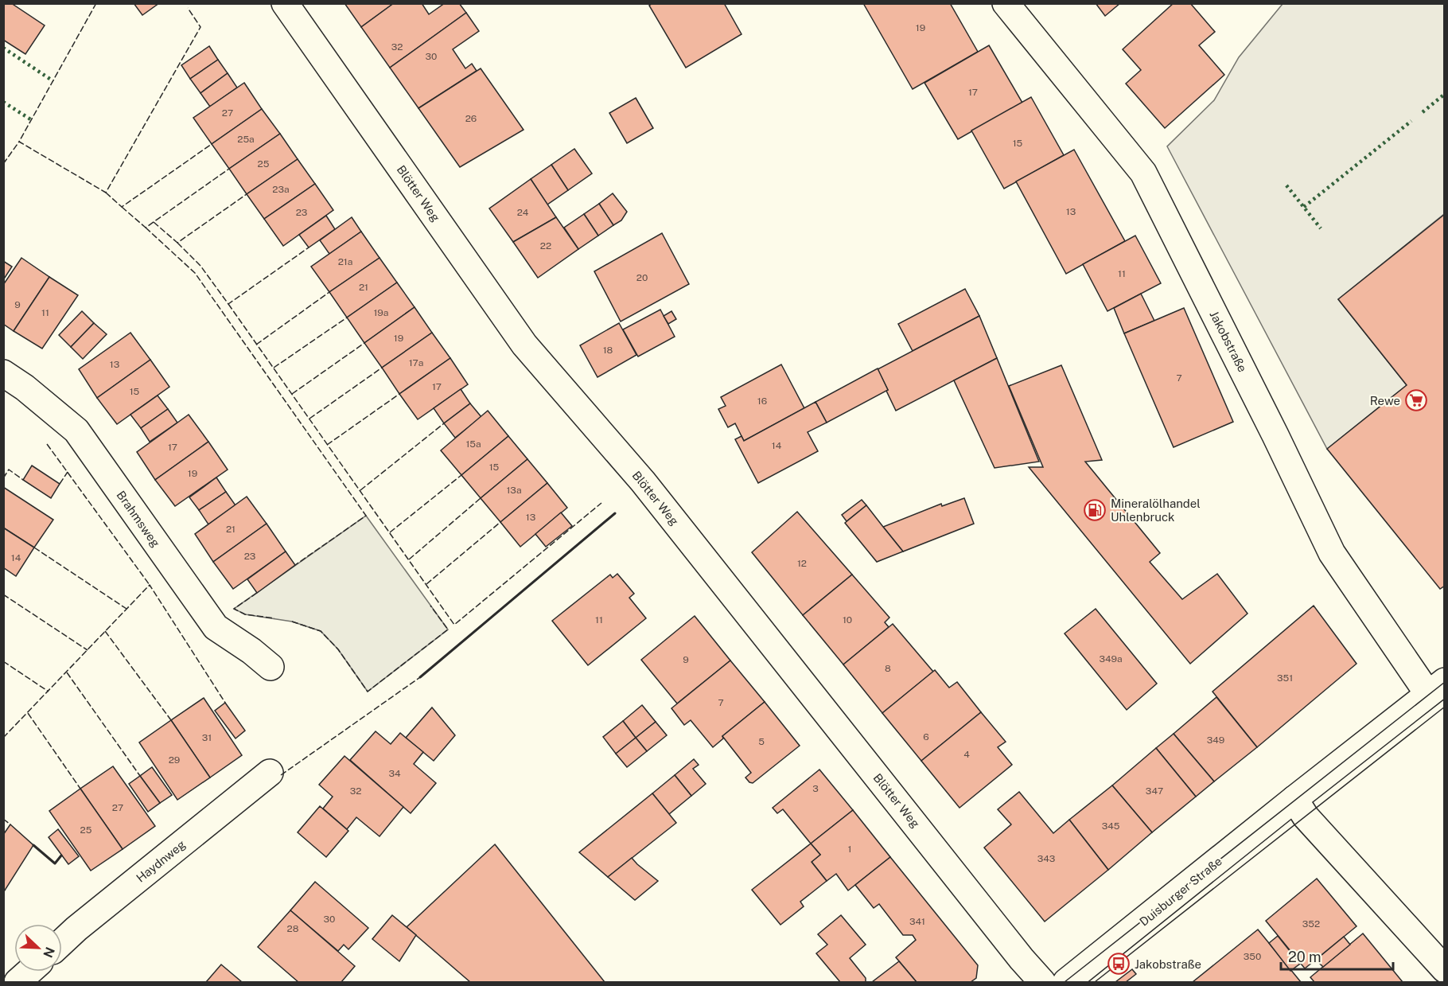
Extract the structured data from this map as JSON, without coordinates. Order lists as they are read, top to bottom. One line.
{"streets":{"street":["Blötter Weg","Jakobstraße","Brahmsweg","Haydnweg","Duisburger Straße"]},"crossings":[["Jakobstraße","Duisburger Straße"]],"places":{"supermarket":["Rewe"],"fuel station":["Mineralölhandel Uhlenbruck"],"bus stop":["Jakobstraße"]},"house_numbers":["19","32","30","17","27","26","25a","15","25","23a","13","23","24","22","21a","11","20","21","9","11","19a","19","18","17a","13","7","17","15","16","15a","14","17","15","19","13a","13","21","23","14","12","11","10","349a","9","8","351","7","6","31","349","5","4","29","34","3","32","347","27","345","25","1","343","30","341","352","28","350"],"scale_bar":"20 m","north":"bottom right"}
